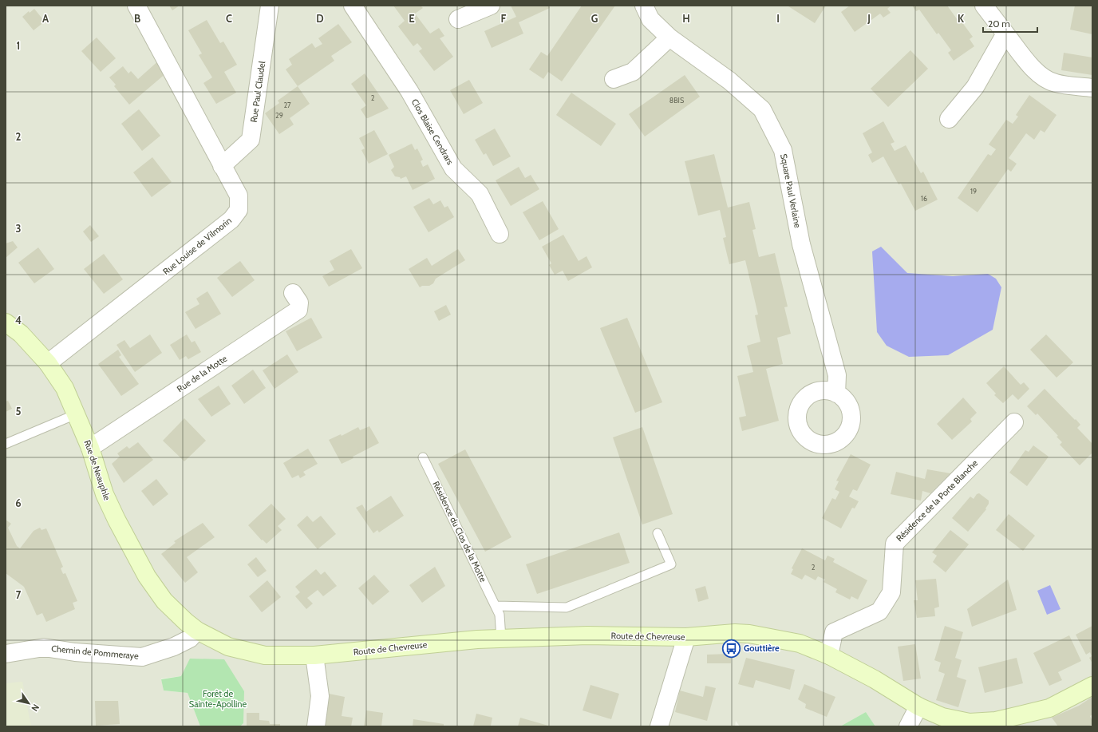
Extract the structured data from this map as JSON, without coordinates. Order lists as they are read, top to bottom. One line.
{"streets":{"street":["Rue Paul Claudel","Clos Blaise Cendrars","Square Paul Verlaine","Rue Louise de Vilmorin","Rue de la Motte","Rue de Neauphle","Résidence de la Porte Blanche","Route de Chevreuse","Chemin de Pommeraye"],"lane":["Résidence du Clos de la Motte"]},"crossings":[["Rue Paul Claudel","Rue Louise de Vilmorin"],["Rue Louise de Vilmorin","Rue de Neauphle"],["Rue de la Motte","Rue de Neauphle"],["Rue de Neauphle","Route de Chevreuse"],["Rue de Neauphle","Chemin de Pommeraye"],["Résidence de la Porte Blanche","Route de Chevreuse"],["Résidence du Clos de la Motte","Route de Chevreuse"],["Route de Chevreuse","Chemin de Pommeraye"]],"parks":["Forêt de Sainte-Apolline"],"places":{"bus stop":["Gouttière"]},"house_numbers":["2","8BIS","27","29","19","16","2"],"scale_bar":"20 m","north":"bottom right","grid":{"columns":["A","B","C","D","E","F","G","H","I","J","K"],"rows":["1","2","3","4","5","6","7"]}}
